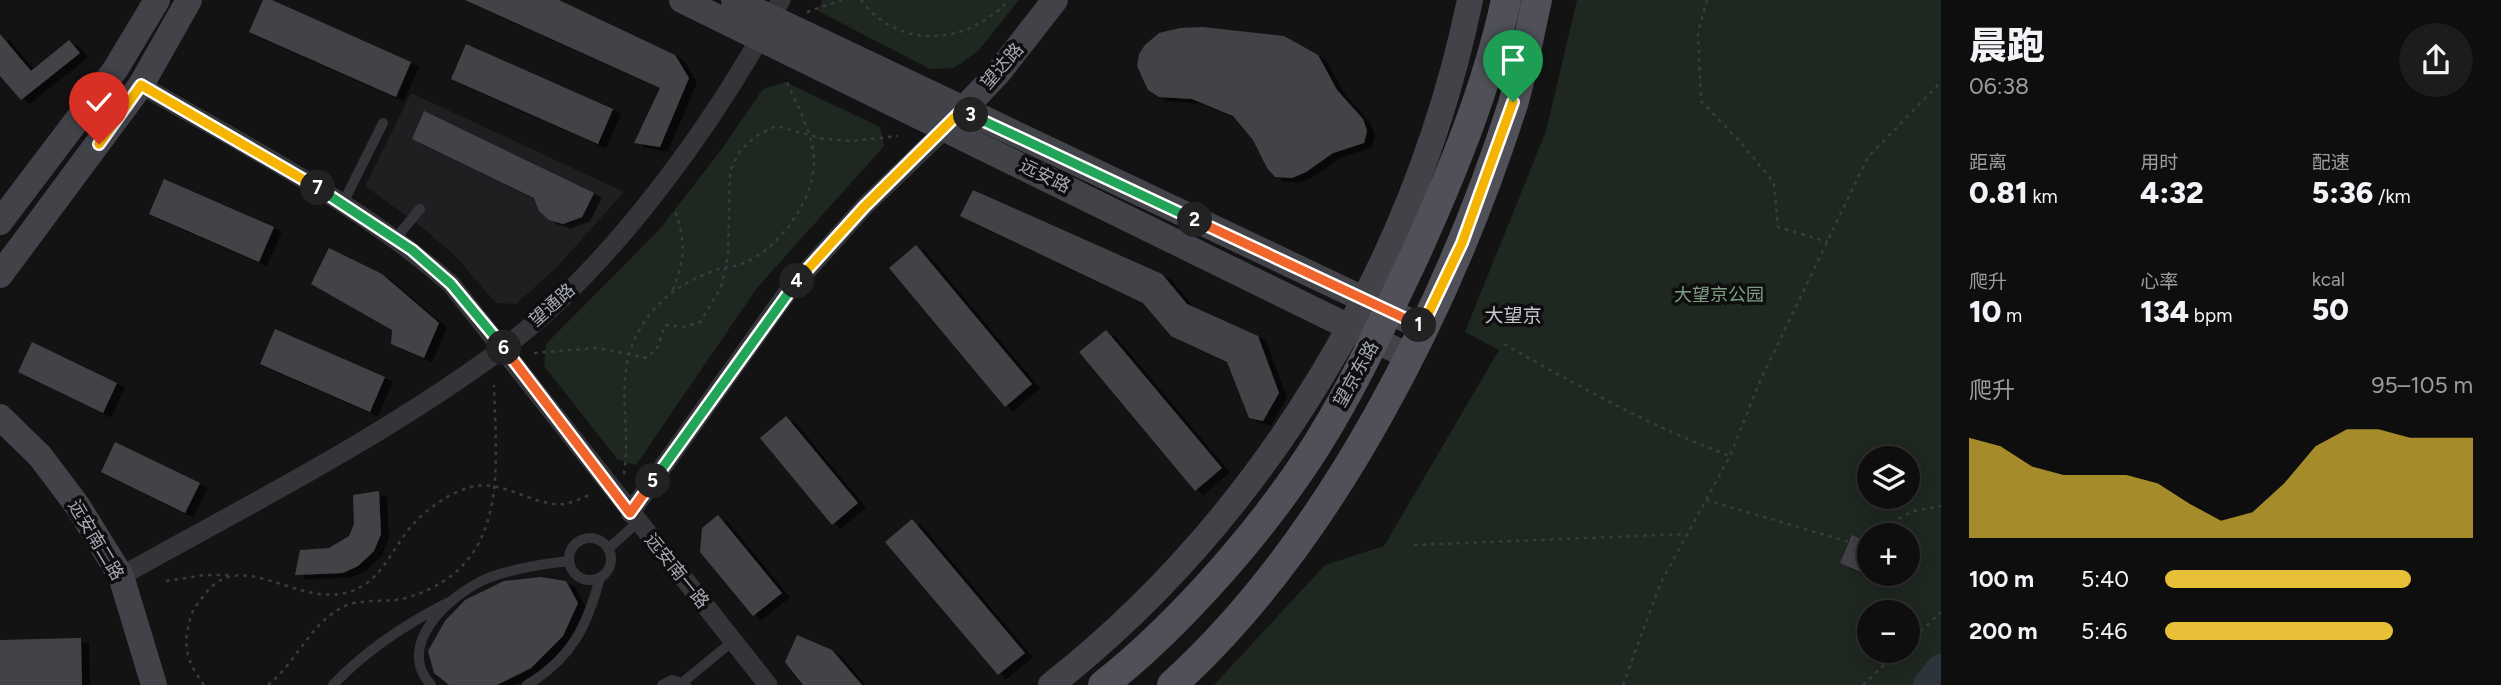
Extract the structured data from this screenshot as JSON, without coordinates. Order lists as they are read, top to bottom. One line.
{"streets":{"main road":["望京东路"],"street":["望达路","远安路","望通路","远安南二路","远安南一路"]},"crossings":[["望达路","远安路"],["远安路","望通路"],["远安路","望京东路"],["望通路","远安南二路"],["望通路","远安南一路"]],"districts":["大望京"],"parks":["大望京公园"],"page":{"heading":["晨跑","06:38"],"pins":["3","7","2","4","1","6","5"],"stats":[["距离","0.81 km"],["用时","4:32"],["配速","5:36 /km"],["爬升","10 m"],["心率","134 bpm"],["kcal","50"]],"chart":["爬升","95–105 m"],"map_buttons":["+","−"],"list":[{"name":"100 m","note":"5:40"},{"name":"200 m","note":"5:46"}]}}
